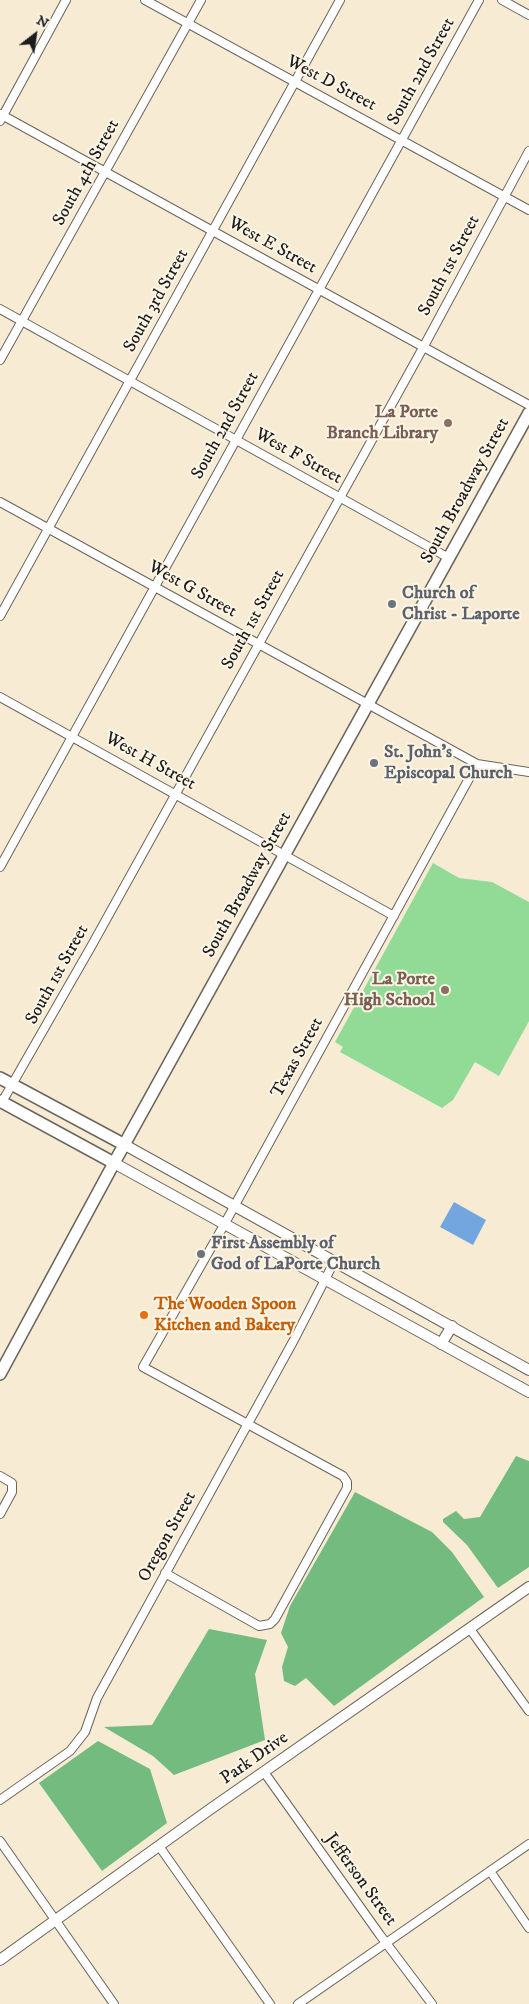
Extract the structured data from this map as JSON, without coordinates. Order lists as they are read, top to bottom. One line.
{"streets":{"main road":["South Broadway Street"],"street":["South 2nd Street","West D Street","South 4th Street","West E Street","South 1st Street","South 3rd Street","West F Street","West G Street","West H Street","Texas Street","Oregon Street","Park Drive","Jefferson Street"]},"crossings":[["South 2nd Street","West D Street"],["South 2nd Street","West E Street"],["South 2nd Street","West F Street"],["South 2nd Street","West G Street"],["South 2nd Street","West H Street"],["West D Street","South 4th Street"],["West D Street","South 1st Street"],["West D Street","South 3rd Street"],["South 4th Street","West E Street"],["South 4th Street","West F Street"],["West E Street","South 1st Street"],["West E Street","South 3rd Street"],["South 1st Street","West F Street"],["South 1st Street","West G Street"],["South 1st Street","West H Street"],["South 3rd Street","West F Street"],["South 3rd Street","West G Street"],["West F Street","South Broadway Street"],["South Broadway Street","West G Street"],["South Broadway Street","West H Street"],["West G Street","Texas Street"],["West H Street","Texas Street"],["Texas Street","Oregon Street"],["Park Drive","Jefferson Street"]],"places":["La Porte Branch Library","Church of Christ - Laporte","St. John's Episcopal Church","La Porte High School","First Assembly of God of LaPorte Church","The Wooden Spoon Kitchen and Bakery"],"north":"top right"}
